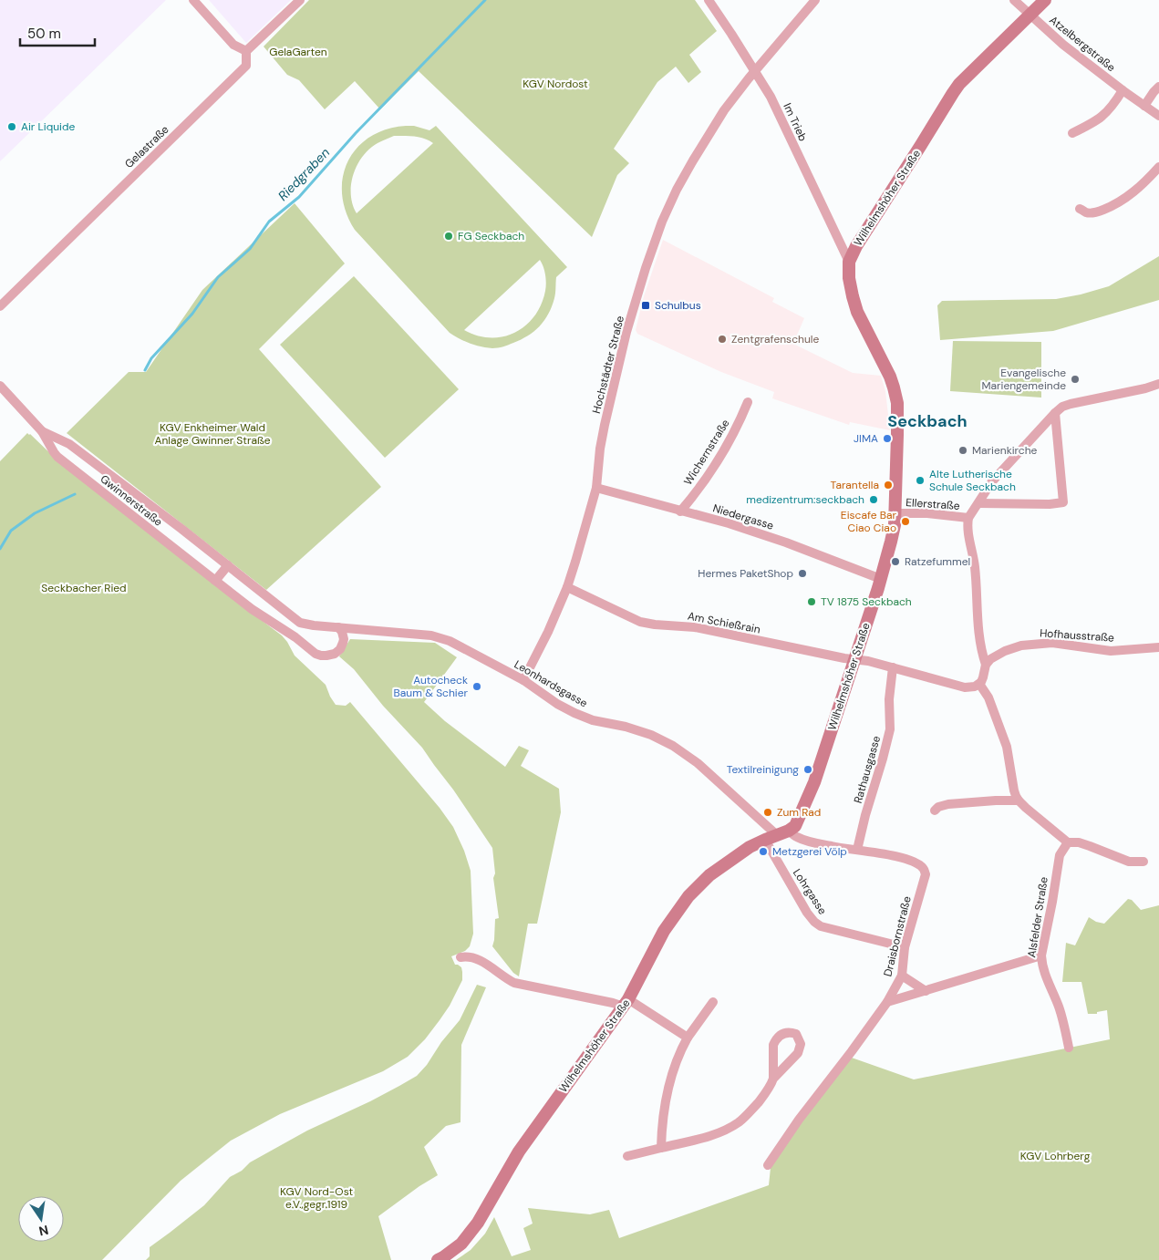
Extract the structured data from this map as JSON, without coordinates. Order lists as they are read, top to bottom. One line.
{"streets":{"main road":["Wilhelmshöher Straße"],"street":["Atzelbergstraße","Im Trieb","Gelastraße","Hochstädter Straße","Wichernstraße","Gwinnerstraße","Ellerstraße","Niedergasse","Am Schießrain","Hofhausstraße","Leonhardsgasse","Rathausgasse","Lohrgasse","Alsfelder Straße","Draisbornstraße"]},"crossings":[["Atzelbergstraße","Wilhelmshöher Straße"],["Im Trieb","Wilhelmshöher Straße"],["Im Trieb","Hochstädter Straße"],["Wilhelmshöher Straße","Ellerstraße"],["Wilhelmshöher Straße","Niedergasse"],["Wilhelmshöher Straße","Am Schießrain"],["Wilhelmshöher Straße","Leonhardsgasse"],["Wilhelmshöher Straße","Lohrgasse"],["Wilhelmshöher Straße","Draisbornstraße"],["Hochstädter Straße","Niedergasse"],["Hochstädter Straße","Am Schießrain"],["Hochstädter Straße","Leonhardsgasse"],["Wichernstraße","Niedergasse"],["Gwinnerstraße","Leonhardsgasse"],["Leonhardsgasse","Lohrgasse"],["Leonhardsgasse","Draisbornstraße"],["Rathausgasse","Draisbornstraße"],["Lohrgasse","Draisbornstraße"]],"districts":["Seckbach"],"water":["Riedgraben"],"parks":["GelaGarten","KGV Nordost","KGV Enkheimer Wald Anlage Gwinner Straße","Seckbacher Ried","KGV Lohrberg","KGV Nord-Ost e.V.,gegr.1919"],"places":{"other":["Air Liquide","FG Seckbach","Zentgrafenschule","Evangelische Mariengemeinde","JIMA","Marienkirche","Alte Lutherische Schule Seckbach","Tarantella","medizentrum:seckbach","Eiscafe Bar Ciao Ciao","Ratzefummel","Hermes PaketShop","TV 1875 Seckbach","Autocheck Baum & Schier","Textilreinigung","Zum Rad","Metzgerei Völp"],"transit":["Schulbus"]},"scale_bar":"50 m","north":"bottom"}
